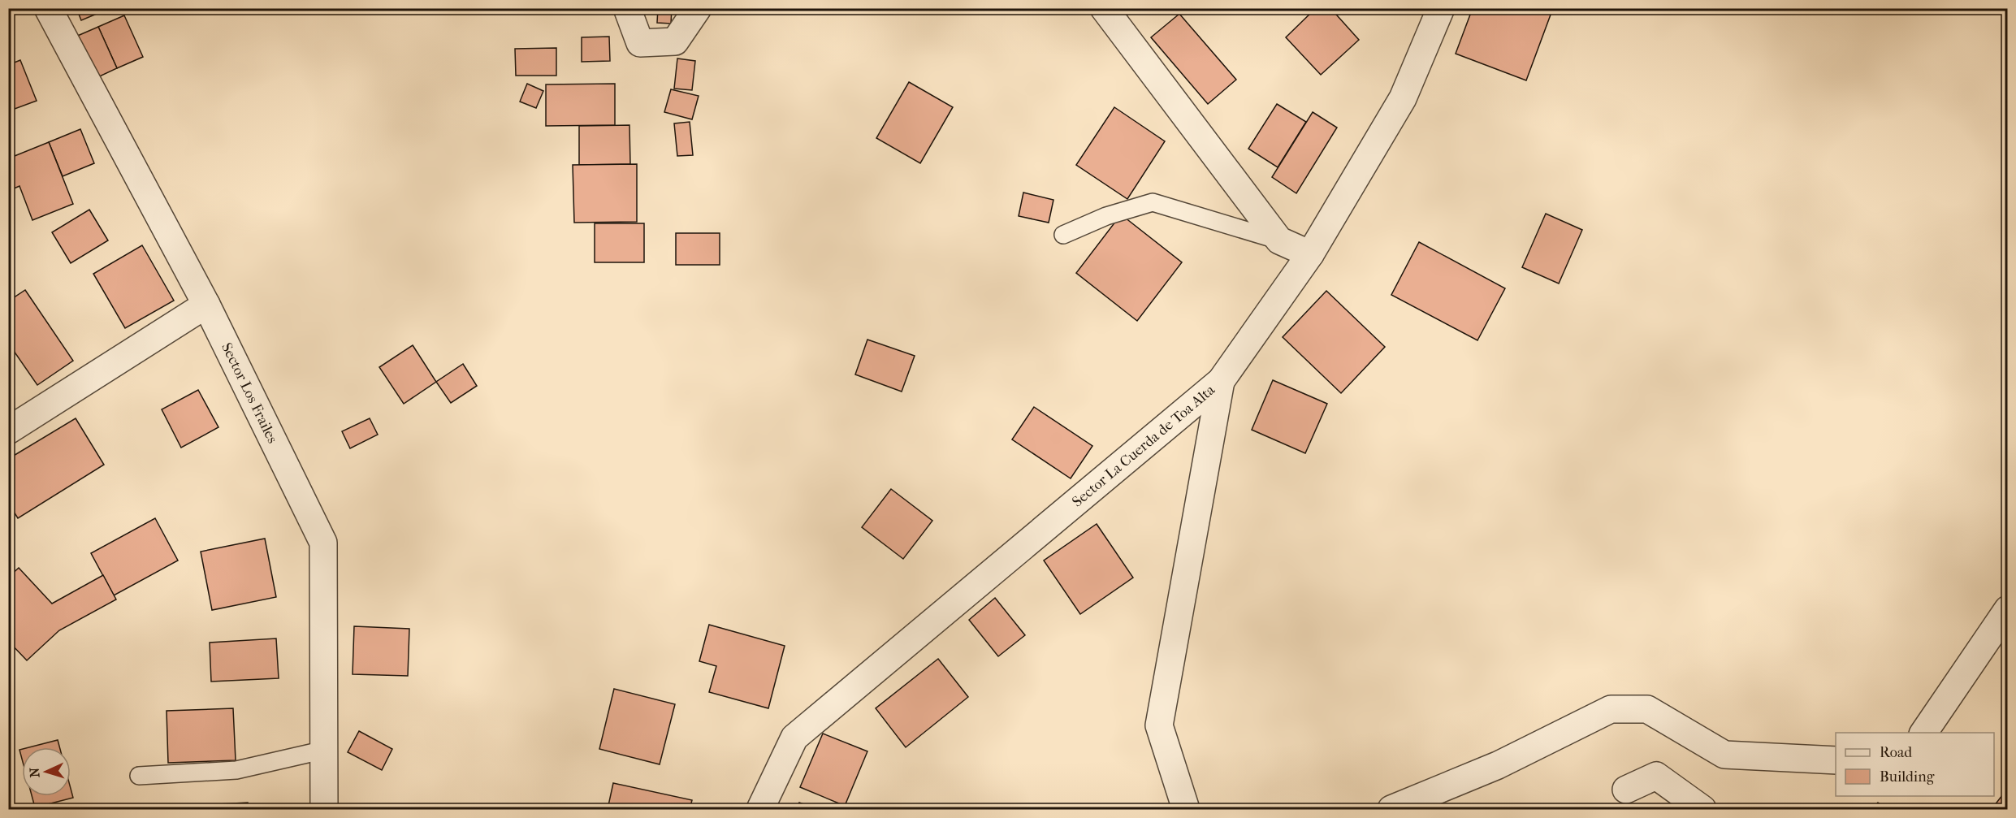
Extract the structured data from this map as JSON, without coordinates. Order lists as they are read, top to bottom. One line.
{"streets":{"street":["Sector Los Frailes","Sector La Cuerda de Toa Alta"]},"legend":["Road","Building"],"north":"left"}
